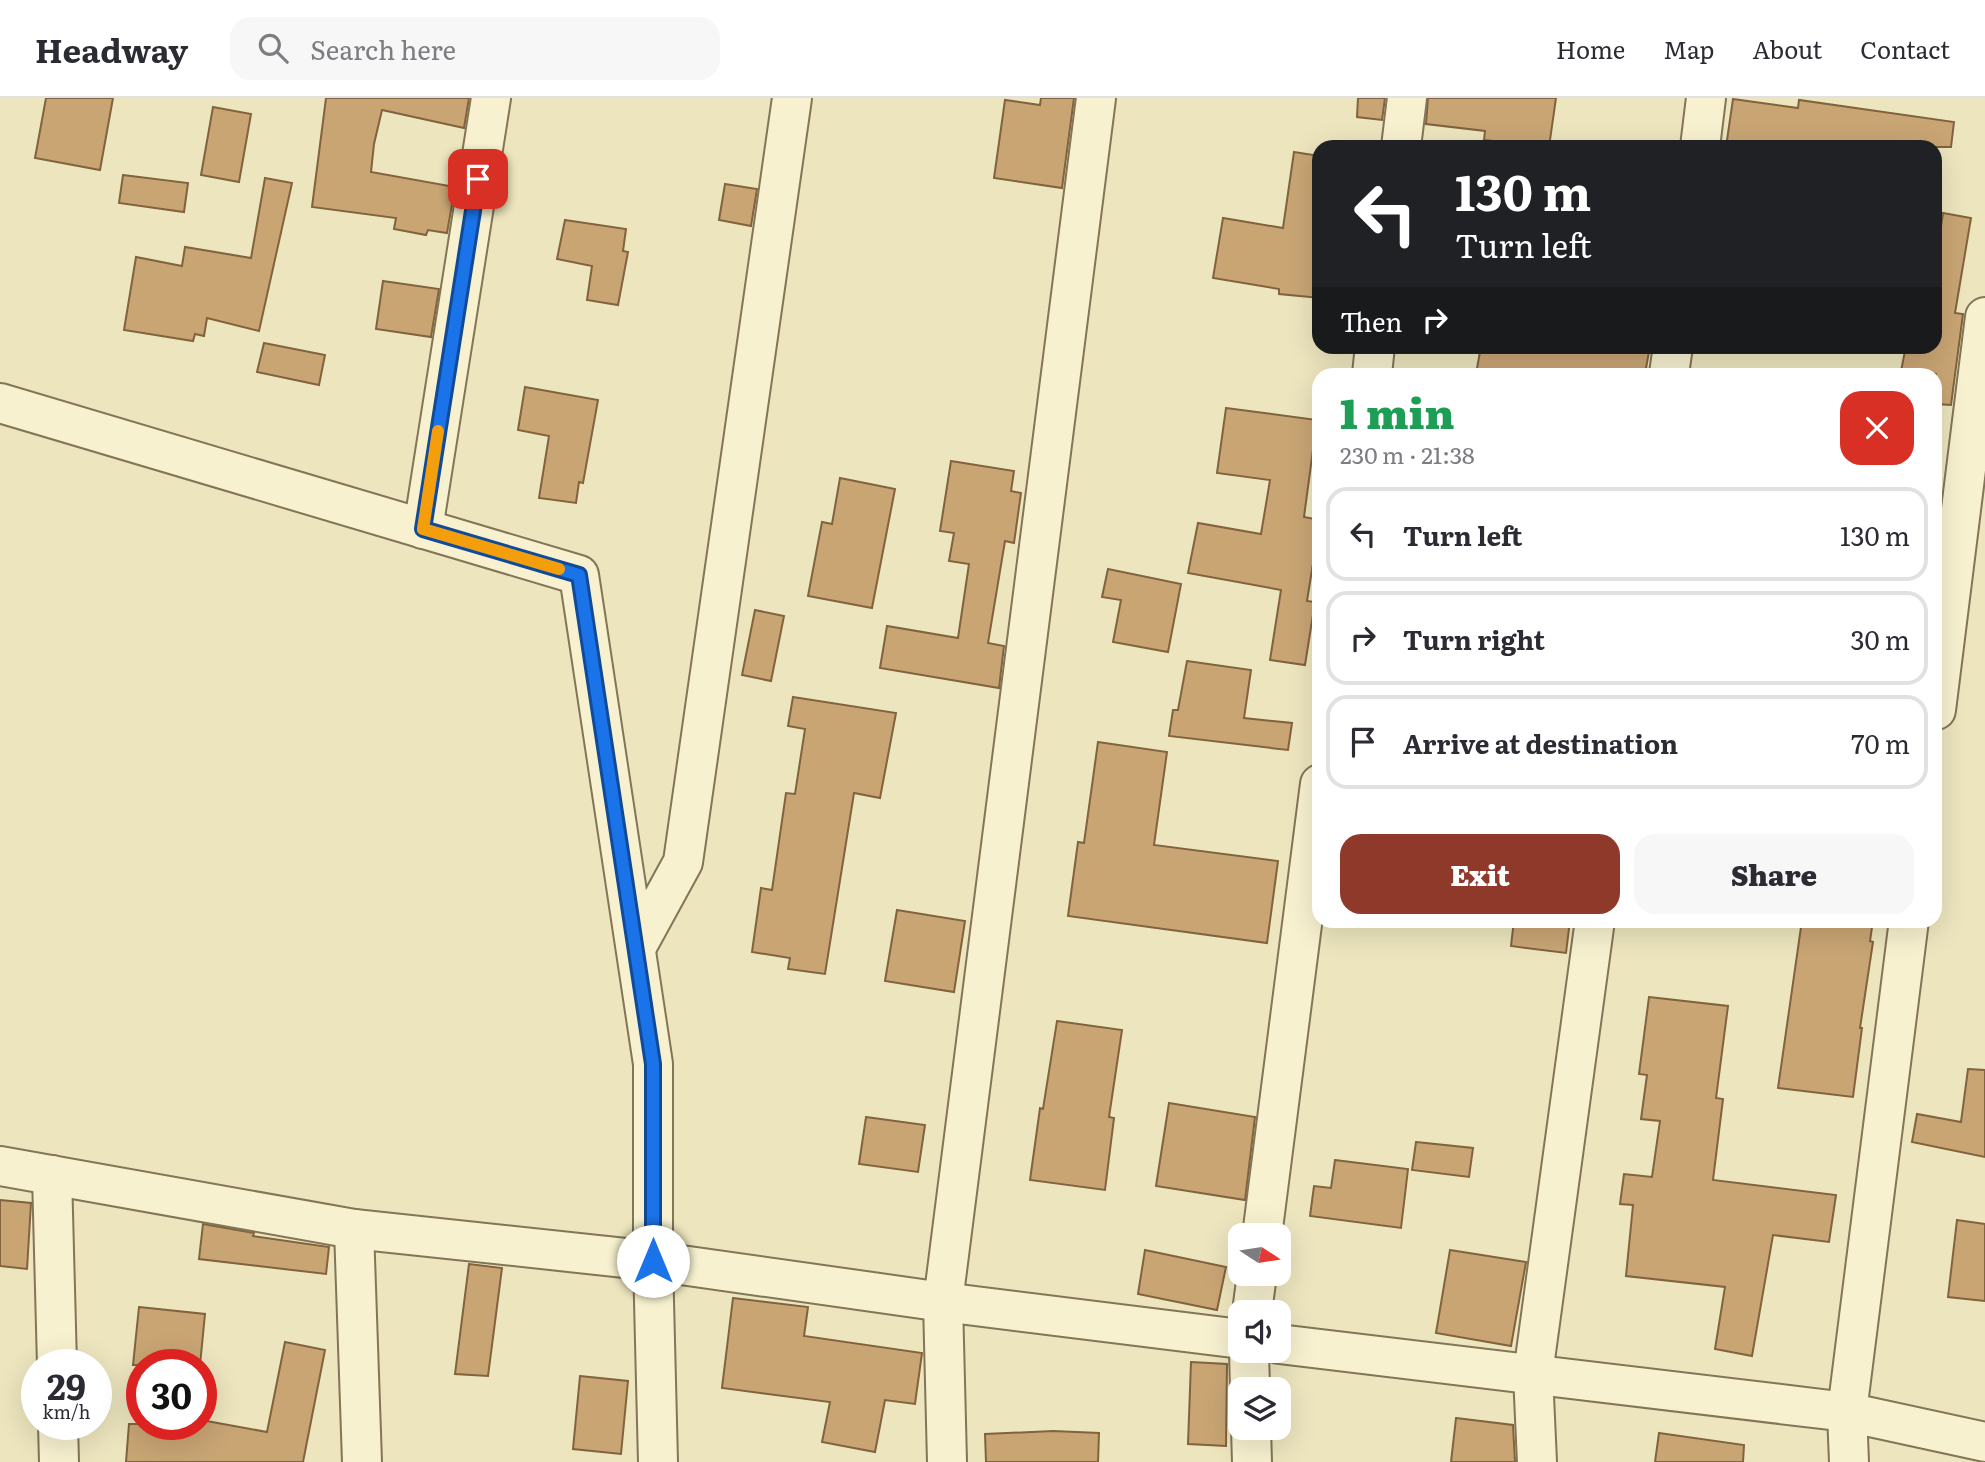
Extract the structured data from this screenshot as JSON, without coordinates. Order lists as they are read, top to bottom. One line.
{"north":"right","page":{"header":"Headway","search":"Search here","nav":["Home","Map","About","Contact"],"turn":["130 m","Turn left"],"then":"Then","heading":["1 min","230 m · 21:38"],"list":[{"name":"Turn left","value":"130 m"},{"name":"Turn right","value":"30 m"},{"name":"Arrive at destination","value":"70 m"}],"buttons":["Exit","Share"],"speed":"29 km/h","limit":"30"}}
